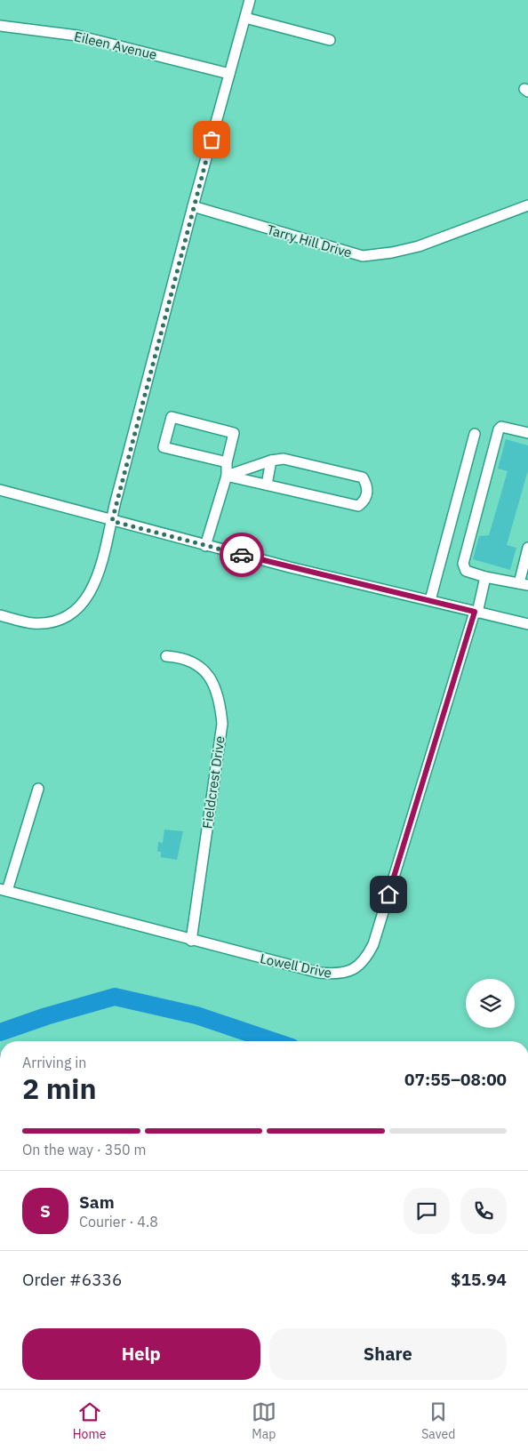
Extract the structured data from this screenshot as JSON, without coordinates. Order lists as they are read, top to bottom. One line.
{"streets":{"street":["Eileen Avenue","Tarry Hill Drive","Fieldcrest Drive","Lowell Drive"]},"crossings":[["Fieldcrest Drive","Lowell Drive"]],"page":{"heading":["2 min","Arriving in","07:55–08:00"],"panel":["Sam","Courier · 4.8","Order #6336","$15.94"],"bar":"On the way · 350 m","round":"S","buttons":["Help","Share"],"tabs":["Home","Map","Saved"]}}
